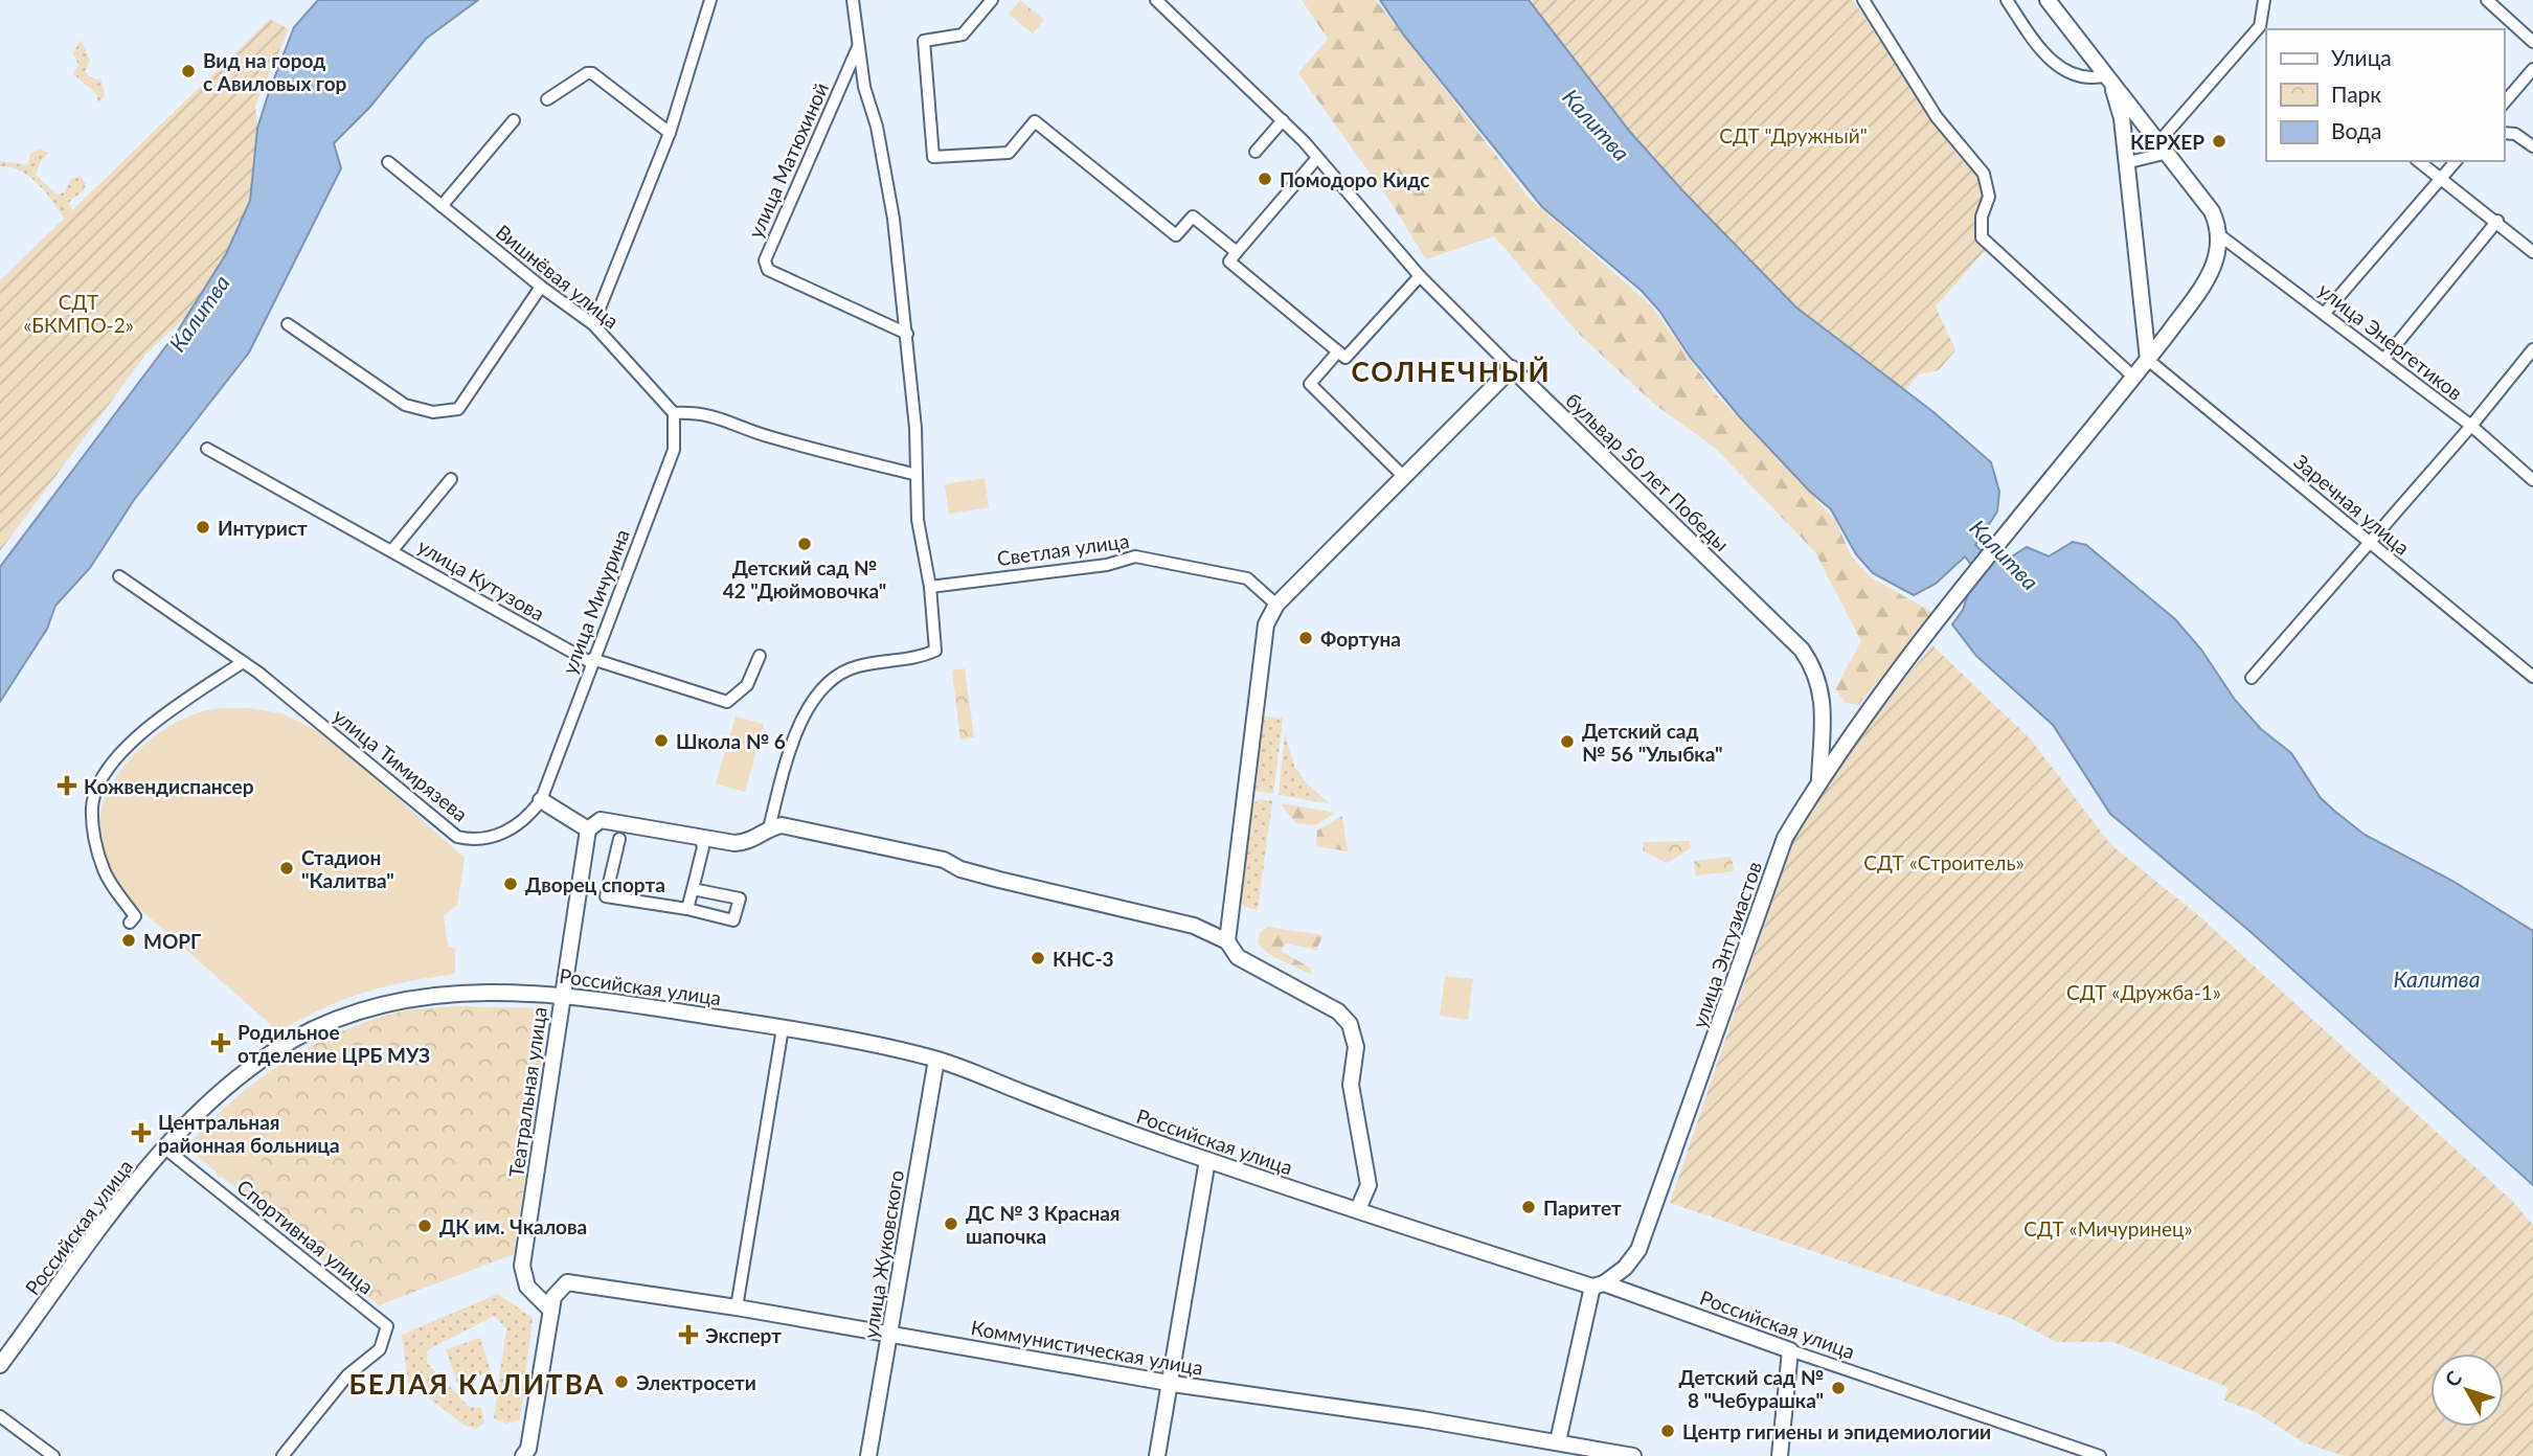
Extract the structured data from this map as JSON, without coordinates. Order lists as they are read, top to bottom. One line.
{"streets":{"street":["улица Матюхиной","Вишнёвая улица","улица Энергетиков","бульвар 50 лет Победы","Заречная улица","Светлая улица","улица Кутузова","улица Мичурина","улица Тимирязева","улица Энтузиастов","Российская улица","Театральная улица","Спортивная улица","улица Жуковского","Коммунистическая улица"]},"crossings":[["Вишнёвая улица","улица Мичурина"],["улица Энергетиков","улица Энтузиастов"],["бульвар 50 лет Победы","улица Энтузиастов"],["Заречная улица","улица Энтузиастов"],["улица Кутузова","улица Мичурина"],["улица Мичурина","улица Тимирязева"],["улица Энтузиастов","Российская улица"],["Российская улица","Театральная улица"],["Российская улица","Спортивная улица"],["Российская улица","улица Жуковского"],["Театральная улица","Коммунистическая улица"],["улица Жуковского","Коммунистическая улица"]],"districts":["СОЛНЕЧНЫЙ","БЕЛАЯ КАЛИТВА"],"water":["Калитва"],"parks":["СДТ \"Дружный\"","СДТ «БКМПО-2»","СДТ «Строитель»","СДТ «Дружба-1»","СДТ «Мичуринец»"],"places":{"other":["Вид на город с Авиловых гор","КЕРХЕР","Помодоро Кидс","Интурист","Детский сад № 42 \"Дюймовочка\"","Фортуна","Школа № 6","Детский сад № 56 \"Улыбка\"","Стадион \"Калитва\"","Дворец спорта","МОРГ","КНС-3","Паритет","ДС № 3 Красная шапочка","ДК им. Чкалова","Электросети","Детский сад № 8 \"Чебурашка\"","Центр гигиены и эпидемиологии"],"health":["Кожвендиспансер","Родильное отделение ЦРБ МУЗ","Центральная районная больница","Эксперт"]},"legend":["Улица","Парк","Вода"],"north":"top left"}
